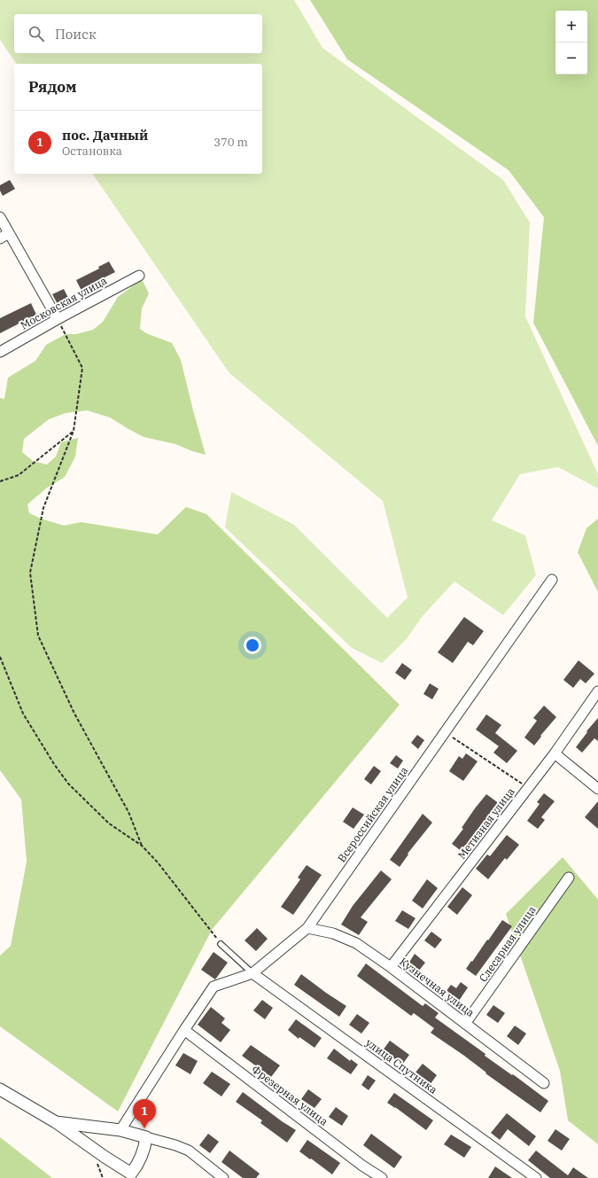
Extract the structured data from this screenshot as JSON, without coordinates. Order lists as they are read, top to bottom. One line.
{"streets":{"street":["Московская улица","Всероссийская улица","Метизная улица","Слесарная улица","Кузнечная улица","улица Спутника","Фрезерная улица"]},"crossings":[["Всероссийская улица","Кузнечная улица"],["Всероссийская улица","улица Спутника"],["Всероссийская улица","Фрезерная улица"],["Метизная улица","Кузнечная улица"],["Слесарная улица","Кузнечная улица"]],"page":{"map_buttons":["+","−"],"search":"Поиск","heading":"Рядом","list":[{"mark":"1","name":"пос. Дачный","note":"Остановка","value":"370 m"}],"pins":"1"}}
